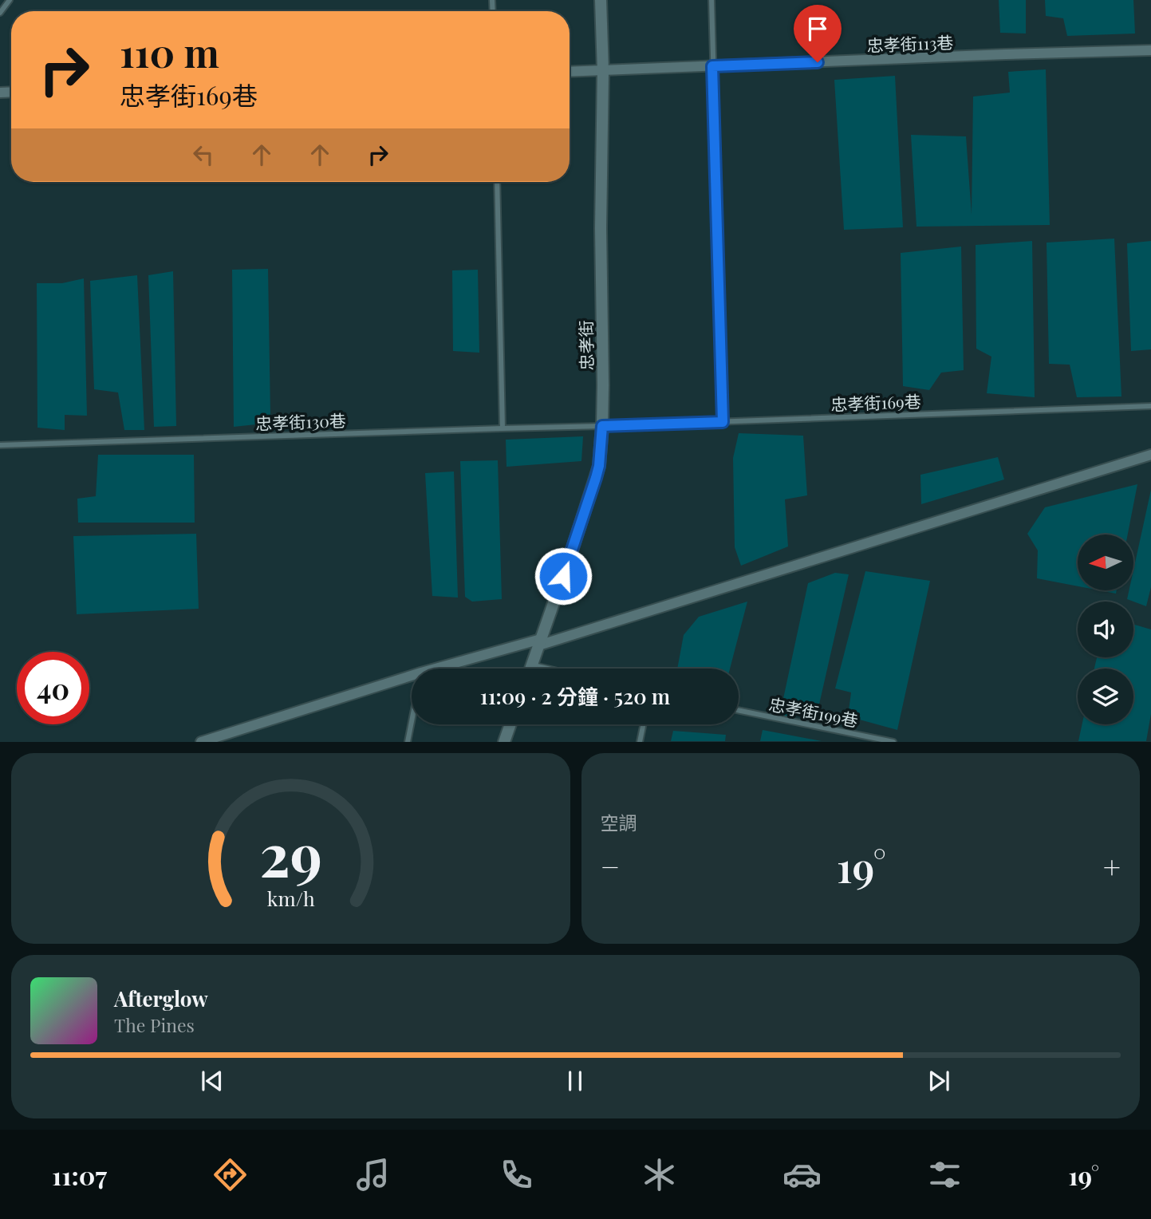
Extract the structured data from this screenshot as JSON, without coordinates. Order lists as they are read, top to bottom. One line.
{"streets":{"street":["忠孝街113巷","忠孝街"],"lane":["忠孝街169巷","忠孝街130巷","忠孝街199巷"]},"crossings":[["忠孝街113巷","忠孝街"],["忠孝街","忠孝街169巷"],["忠孝街","忠孝街130巷"],["忠孝街169巷","忠孝街130巷"]],"north":"left","page":{"turn":["110 m","忠孝街169巷"],"limit":"40","trip":"11:09 · 2 分鐘 · 520 m","tile":"空調","heat":["−","19°","+"],"song":["Afterglow","The Pines"],"tabs":["11:07","19°"],"gauge":["29","km/h"]}}
